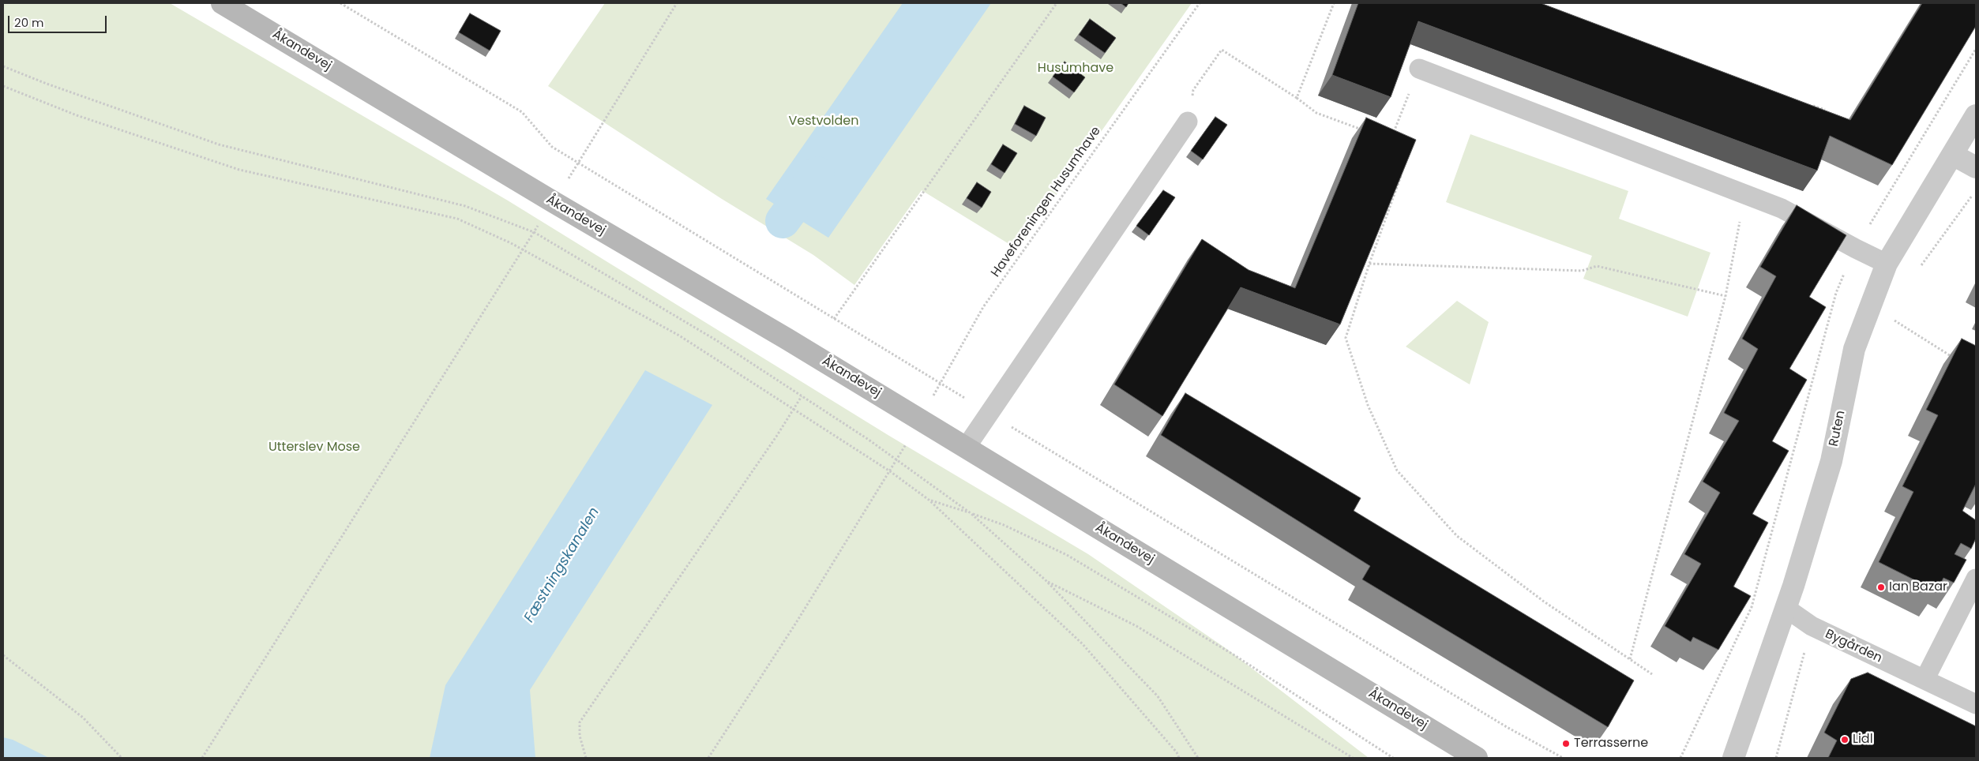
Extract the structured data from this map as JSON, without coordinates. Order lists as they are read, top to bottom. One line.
{"streets":{"street":["Åkandevej","Ruten"],"lane":["Bygården"],"path":["Haveforeningen Husumhave"]},"crossings":[["Åkandevej","Haveforeningen Husumhave"],["Ruten","Bygården"]],"water":["Fæstningskanalen"],"parks":["Husumhave","Vestvolden","Utterslev Mose"],"places":["Ian Bazar","Lidl","Terrasserne"],"scale_bar":"20 m"}
